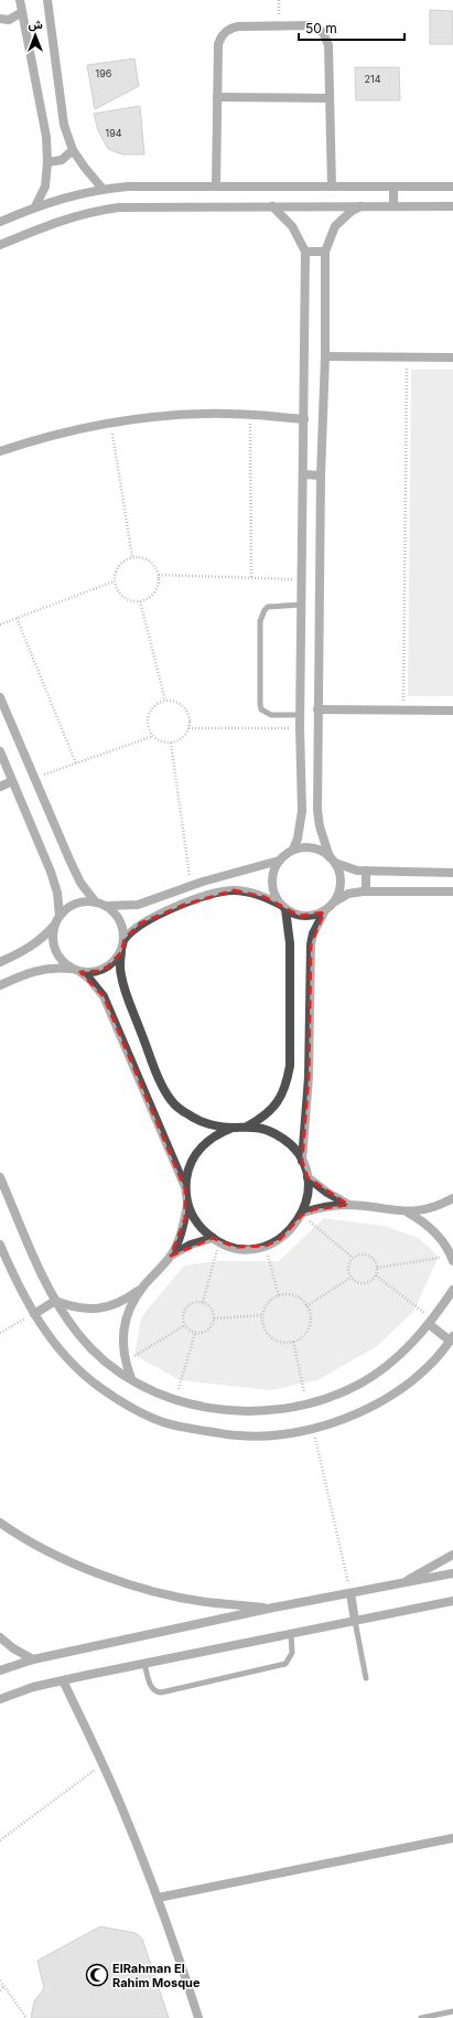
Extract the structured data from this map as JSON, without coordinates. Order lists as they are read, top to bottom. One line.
{"places":{"mosque":["ElRahman El Rahim Mosque"]},"house_numbers":["196","214","194"],"scale_bar":"50 m","north":"top"}
